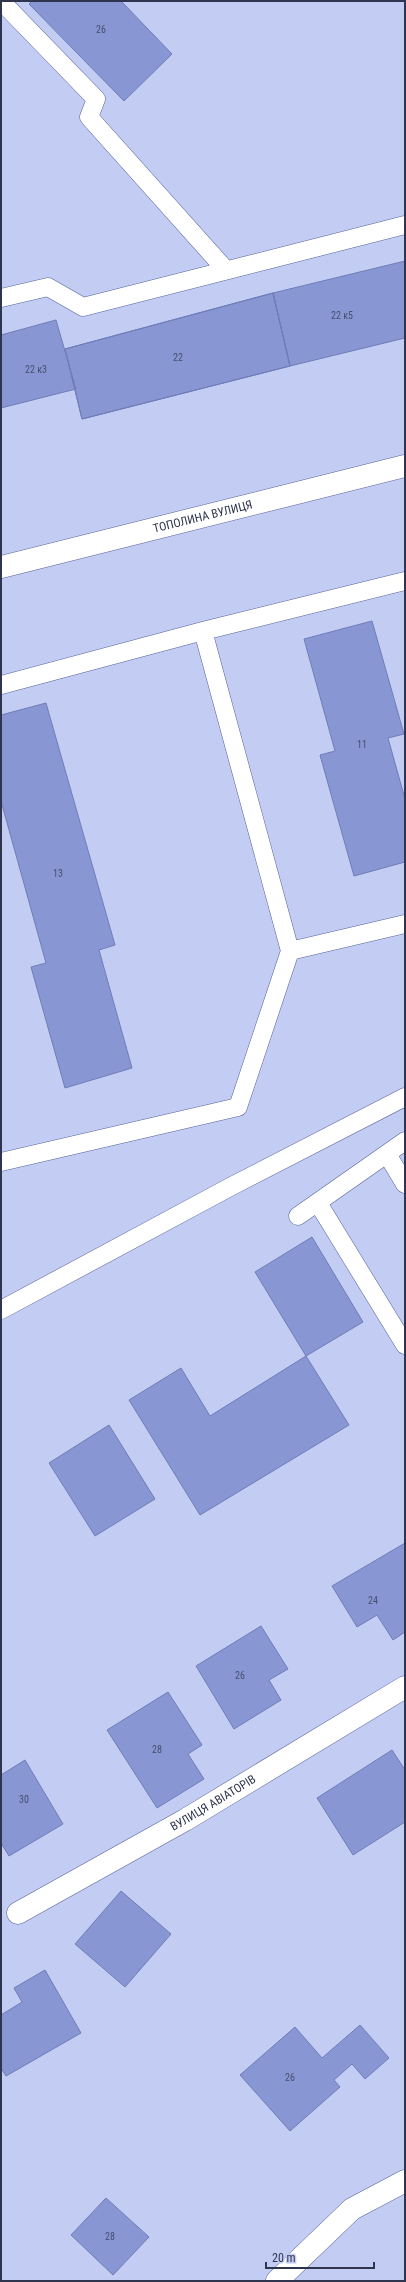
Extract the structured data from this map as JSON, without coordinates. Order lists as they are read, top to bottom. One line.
{"streets":{"street":["ТОПОЛИНА ВУЛИЦЯ","ВУЛИЦЯ АВІАТОРІВ"]},"house_numbers":["26","22 к5","22","22 к3","11","13","24","26","28","30","26","28"],"scale_bar":"20 m"}
